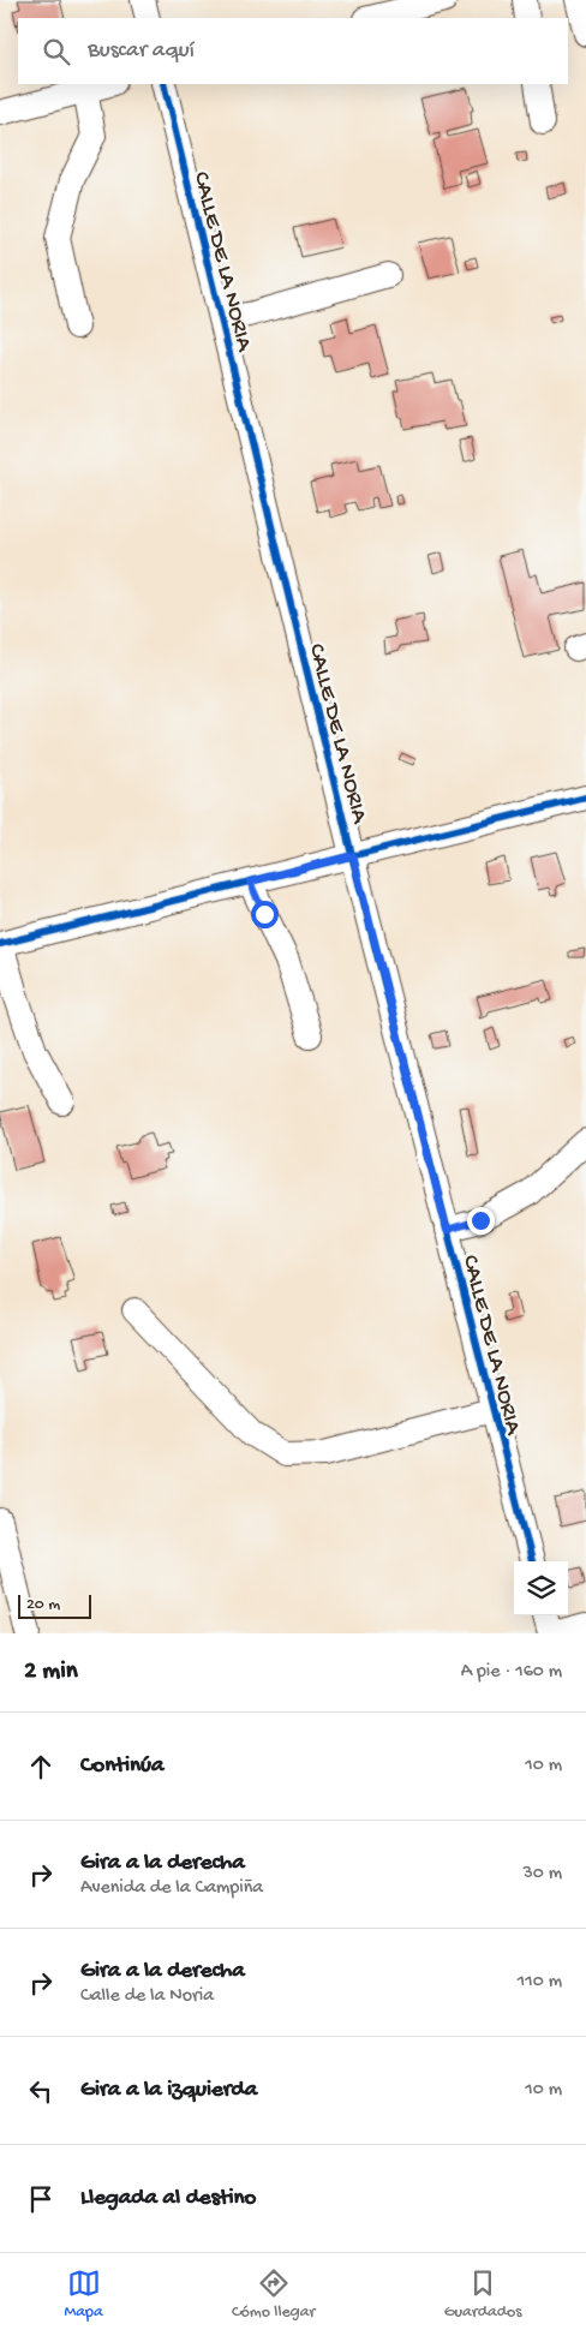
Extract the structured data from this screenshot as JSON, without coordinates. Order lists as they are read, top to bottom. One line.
{"streets":{"street":["CALLE DE LA NORIA"]},"scale_bar":"20 m","page":{"search":"Buscar aquí","scale":"20 m","heading":["2 min","A pie · 160 m"],"list":[["Continúa","10 m"],["Gira a la derecha","Avenida de la Campiña","30 m"],["Gira a la derecha","Calle de la Noria","110 m"],["Gira a la izquierda","10 m"],"Llegada al destino"],"nav":["Mapa","Cómo llegar","Guardados"]}}
